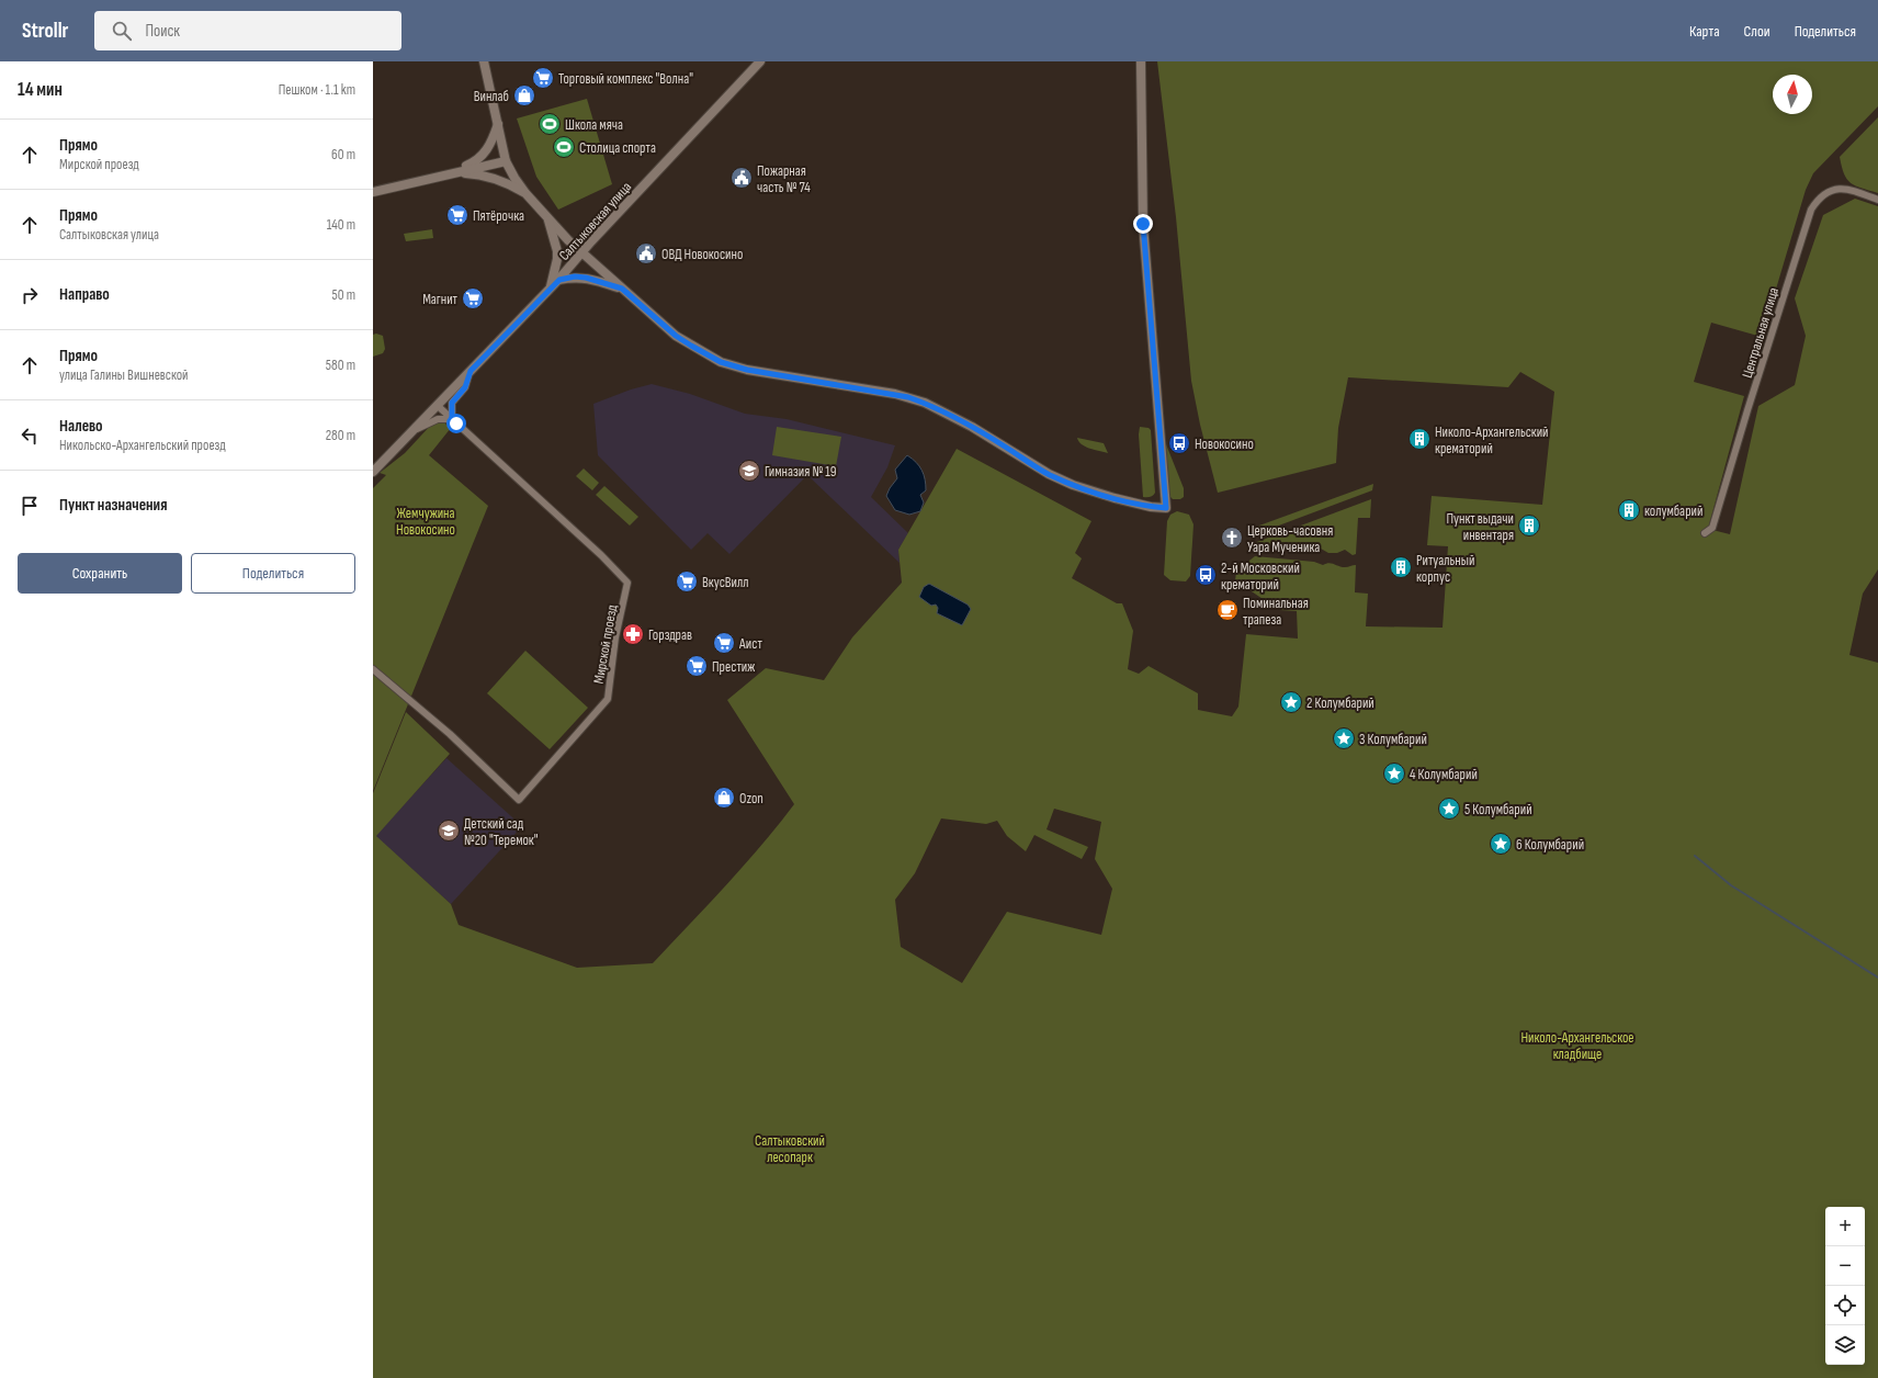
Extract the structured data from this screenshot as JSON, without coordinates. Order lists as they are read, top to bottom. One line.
{"streets":{"street":["Салтыковская улица","Центральная улица","Мирской проезд"]},"crossings":[["Салтыковская улица","Мирской проезд"]],"parks":["Жемчужина Новокосино","Николо-Архангельское кладбище","Салтыковский лесопарк"],"places":{"supermarket":["Торговый комплекс \"Волна\"","Пятёрочка","Магнит","ВкусВилл","Аист","Престиж"],"shop":["Винлаб","Ozon"],"sports":["Школа мяча","Столица спорта"],"public building":["Пожарная часть № 74","ОВД Новокосино"],"building":["Николо-Архангельский крематорий","колумбарий","Пункт выдачи инвентаря","Ритуальный корпус"],"bus stop":["Новокосино","2-й Московский крематорий"],"school or university":["Гимназия № 19","Детский сад №20 \"Теремок\""],"church":["Церковь-часовня Уара Мученика"],"cafe":["Поминальная трапеза"],"pharmacy":["Горздрав"],"place":["2 Колумбарий","3 Колумбарий","4 Колумбарий","5 Колумбарий","6 Колумбарий"]},"north":"top","page":{"header":"Strollr","search":"Поиск","nav":["Карта","Слои","Поделиться"],"heading":["14 мин","Пешком · 1.1 km"],"list":[["Прямо","Мирской проезд","60 m"],["Прямо","Салтыковская улица","140 m"],["Направо","50 m"],["Прямо","улица Галины Вишневской","580 m"],["Налево","Никольско-Архангельский проезд","280 m"],"Пункт назначения"],"buttons":["Сохранить","Поделиться"],"map_buttons":["+","−"]}}
